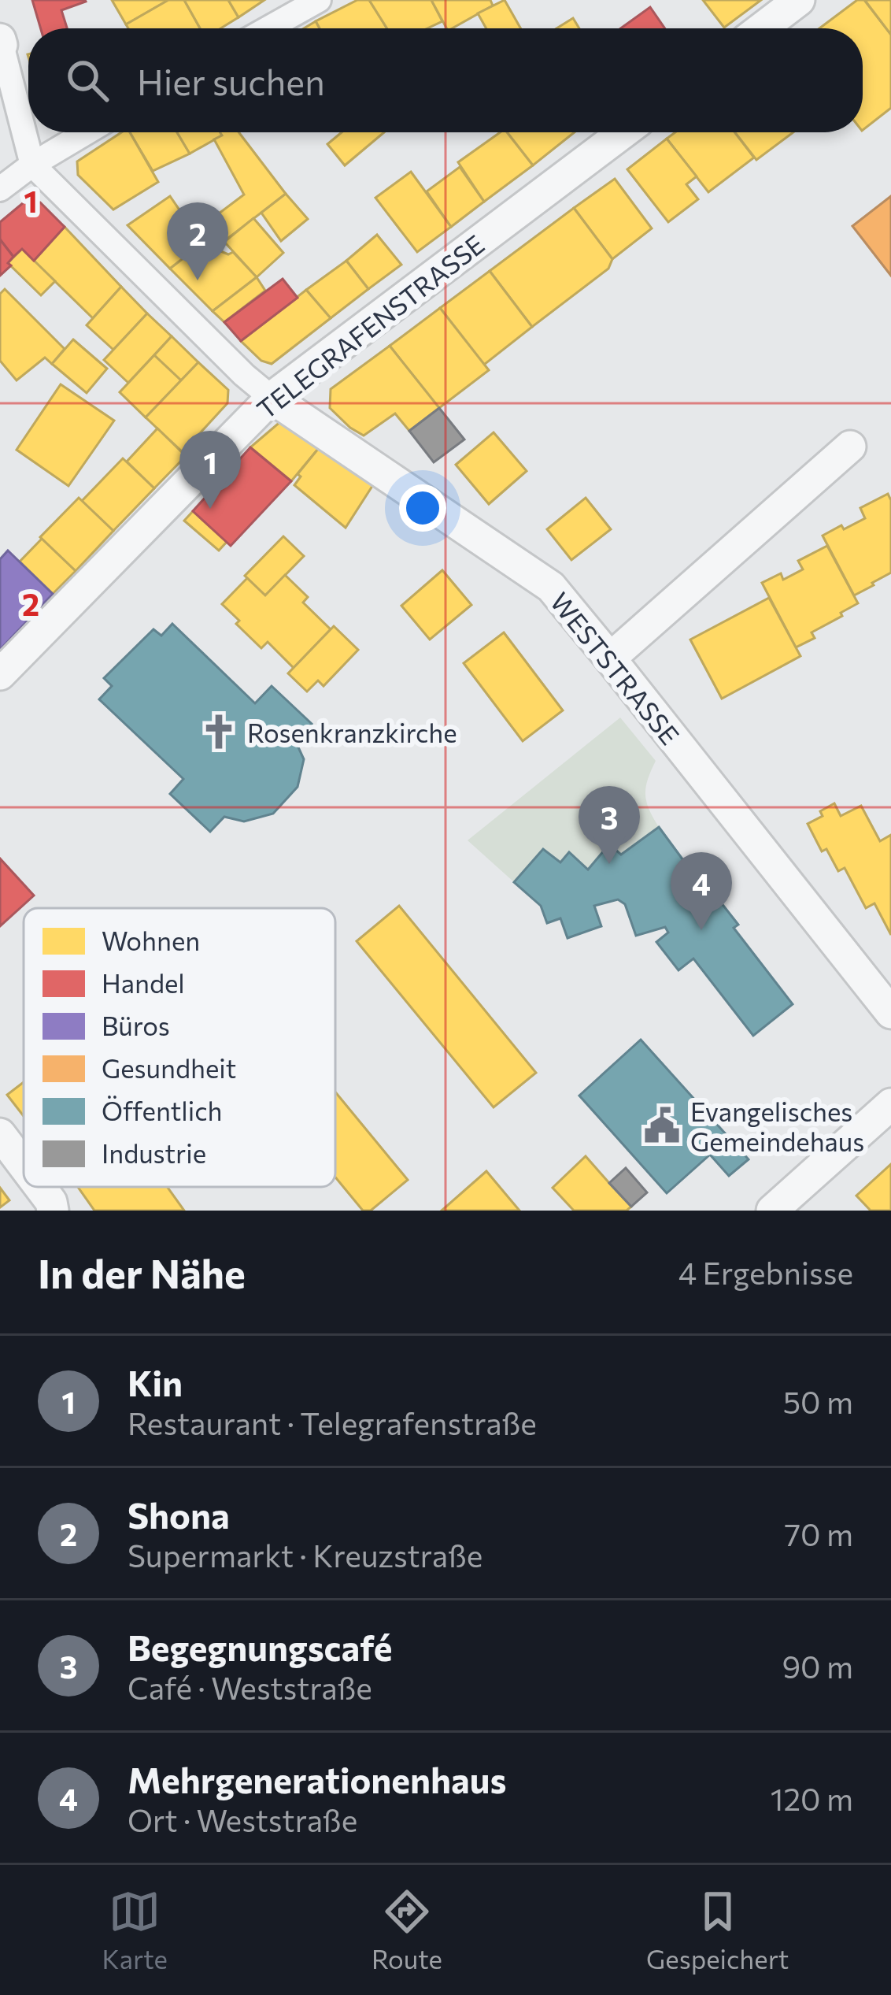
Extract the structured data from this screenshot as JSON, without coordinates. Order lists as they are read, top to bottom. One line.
{"streets":{"street":["TELEGRAFENSTRASSE","WESTSTRASSE"]},"crossings":[["TELEGRAFENSTRASSE","WESTSTRASSE"]],"places":{"church":["Rosenkranzkirche"],"public building":["Evangelisches Gemeindehaus"]},"legend":["Wohnen","Handel","Büros","Gesundheit","Öffentlich","Industrie"],"page":{"search":"Hier suchen","pins":["2","1","3","4"],"heading":["In der Nähe","4 Ergebnisse"],"list":[{"mark":"1","name":"Kin","note":"Restaurant · Telegrafenstraße","value":"50 m"},{"mark":"2","name":"Shona","note":"Supermarkt · Kreuzstraße","value":"70 m"},{"mark":"3","name":"Begegnungscafé","note":"Café · Weststraße","value":"90 m"},{"mark":"4","name":"Mehrgenerationenhaus","note":"Ort · Weststraße","value":"120 m"}],"nav":["Karte","Route","Gespeichert"]},"grid":{"rows":["1","2"]}}
